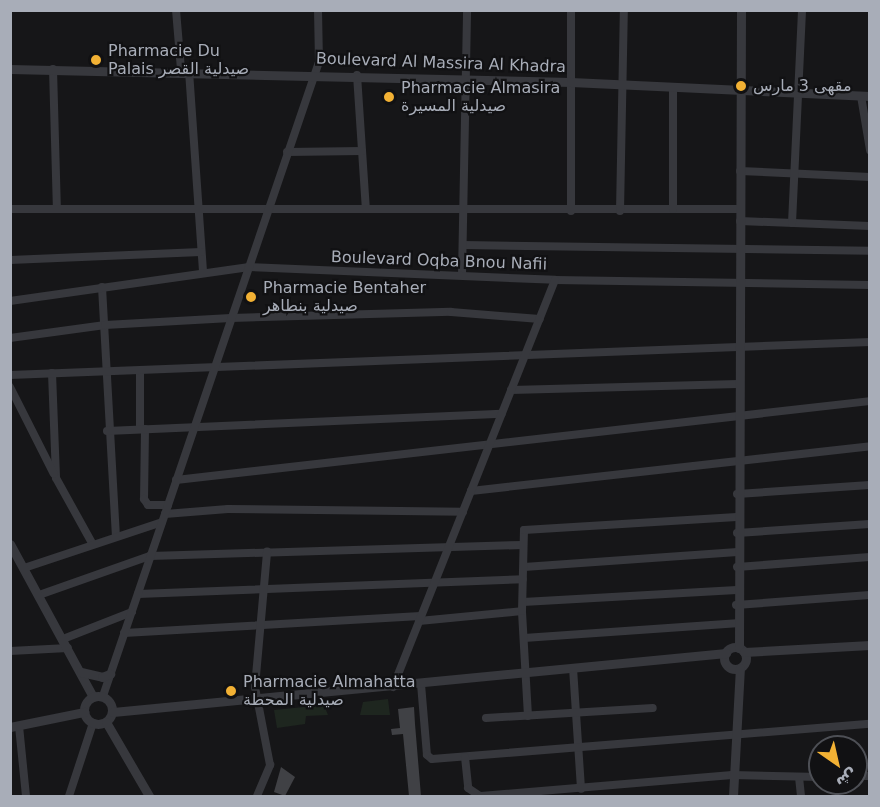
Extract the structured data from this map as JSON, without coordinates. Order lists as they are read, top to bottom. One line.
{"streets":{"street":["Boulevard Al Massira Al Khadra","Boulevard Oqba Bnou Nafii"]},"places":["Pharmacie Du Palais صيدلية القصر","مقهى 3 مارس","Pharmacie Almasira صيدلية المسيرة","Pharmacie Bentaher صيدلية بنطاهر","Pharmacie Almahatta صيدلية المحطة"],"north":"bottom right"}
